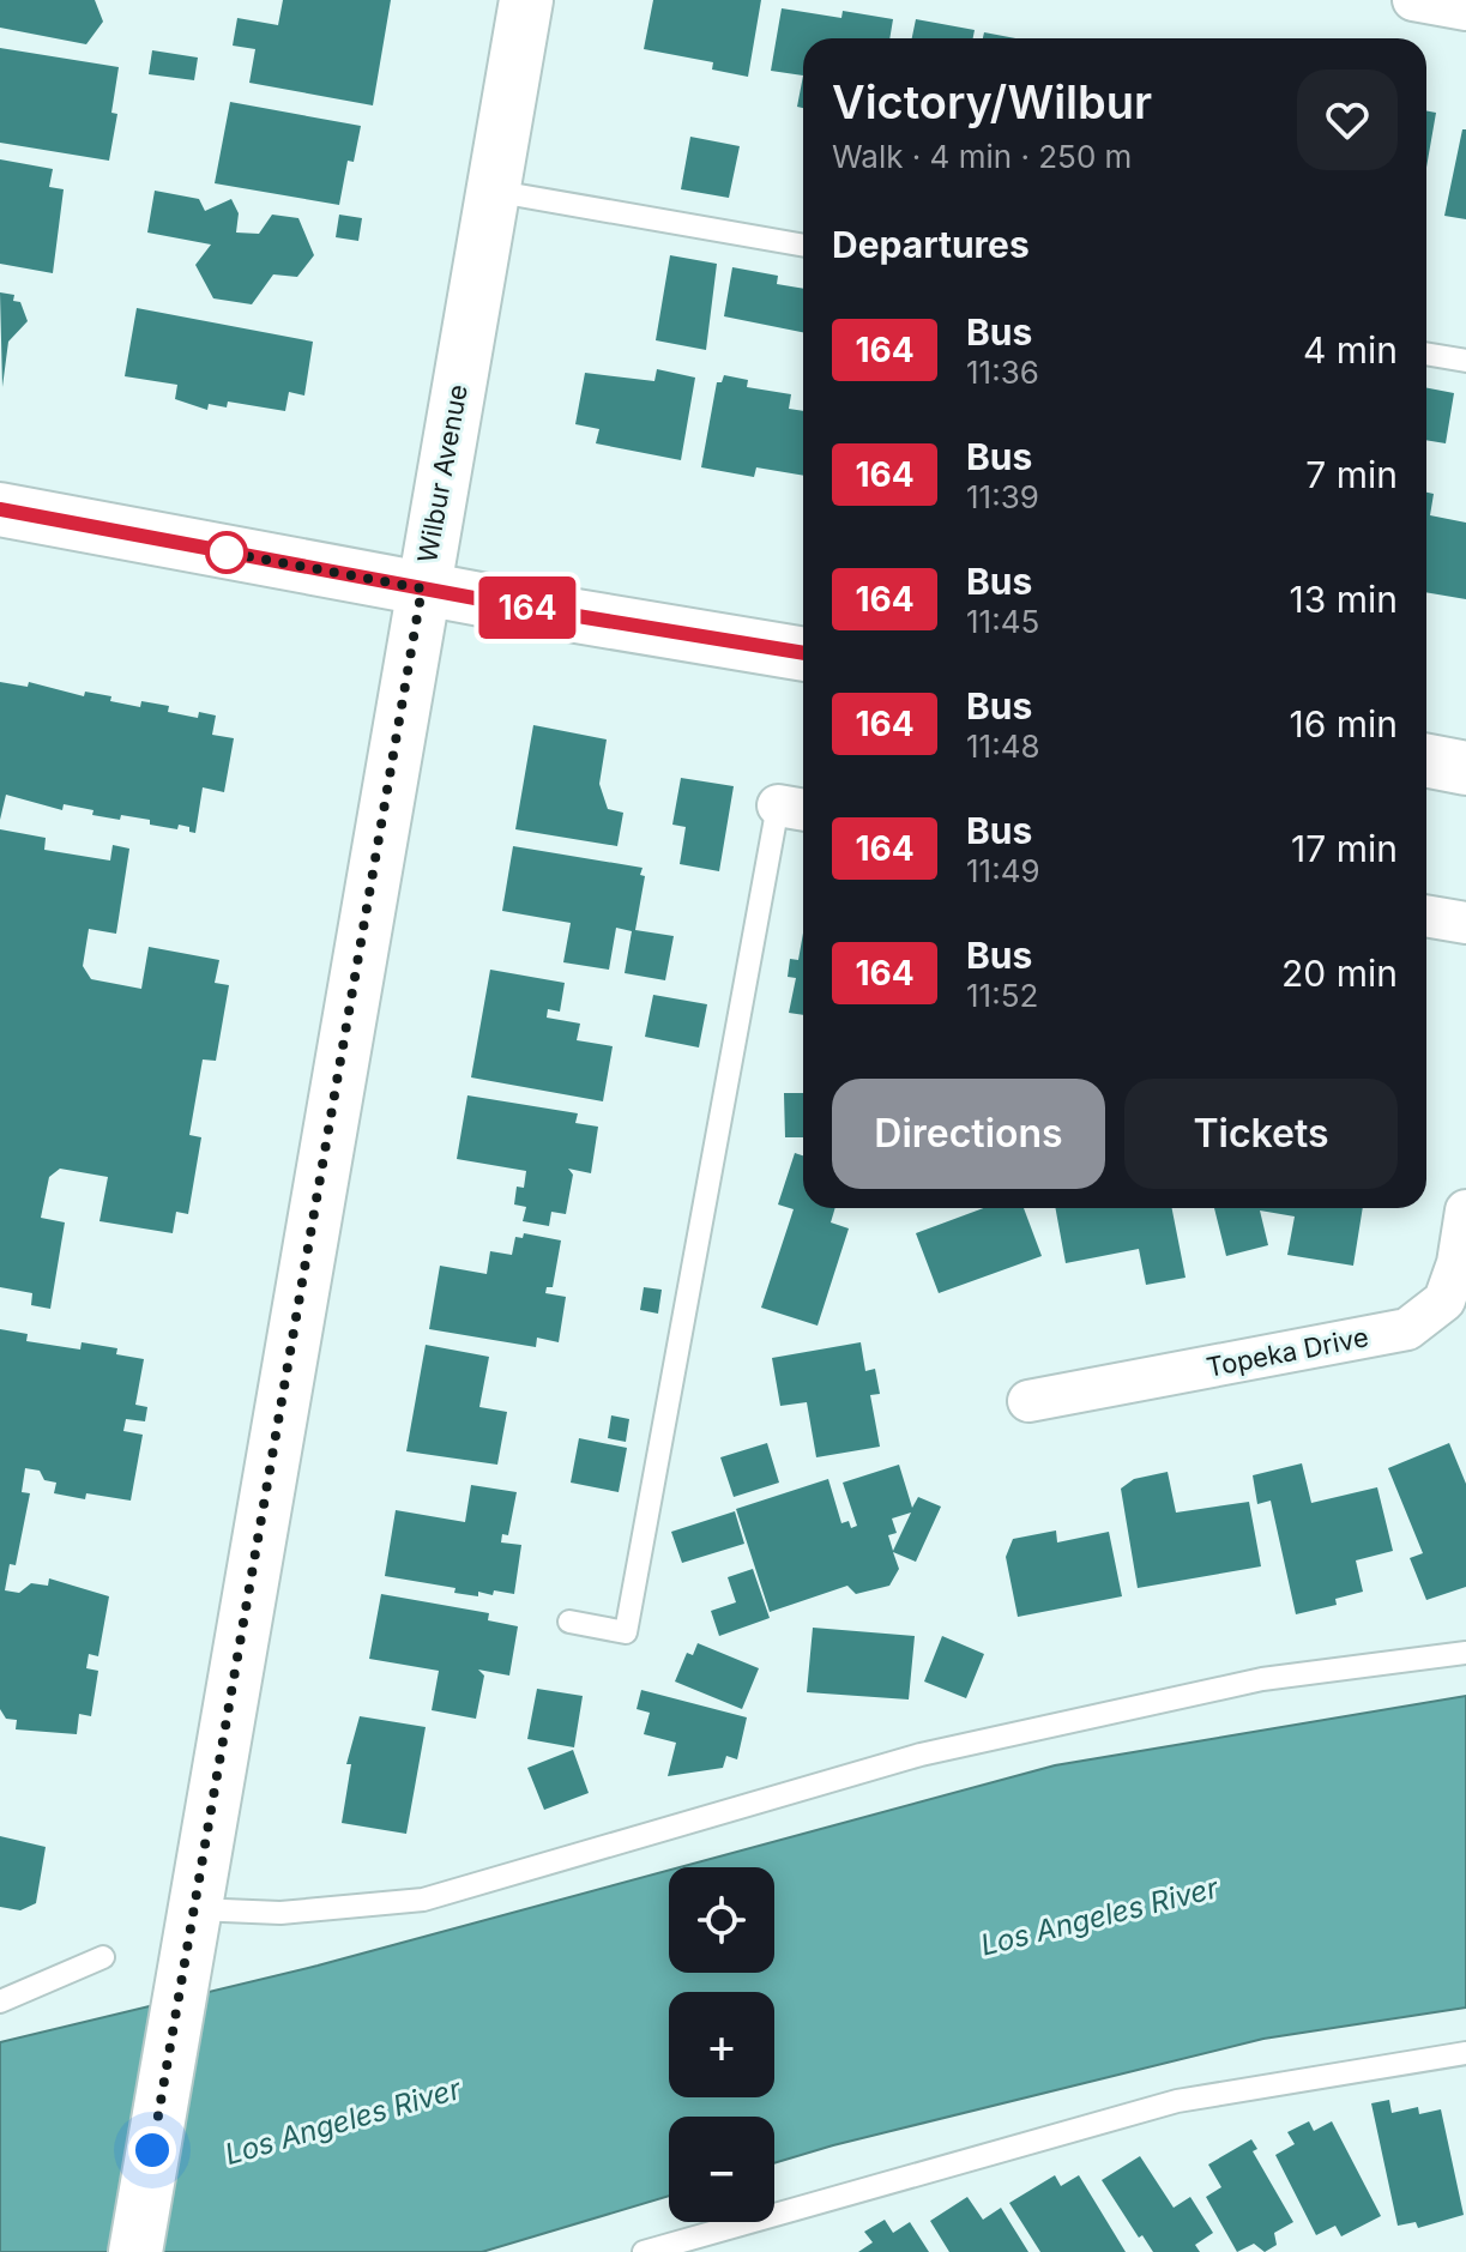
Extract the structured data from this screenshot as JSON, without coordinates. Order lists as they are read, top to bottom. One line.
{"streets":{"main road":["Wilbur Avenue"],"street":["Topeka Drive"]},"water":["Los Angeles River"],"lines":["bus line 164"],"page":{"on_map":"164","heading":[["Victory/Wilbur","Walk · 4 min · 250 m"],"Departures"],"list":[{"mark":"164","name":"Bus","note":"11:36","value":"4 min"},{"mark":"164","name":"Bus","note":"11:39","value":"7 min"},{"mark":"164","name":"Bus","note":"11:45","value":"13 min"},{"mark":"164","name":"Bus","note":"11:48","value":"16 min"},{"mark":"164","name":"Bus","note":"11:49","value":"17 min"},{"mark":"164","name":"Bus","note":"11:52","value":"20 min"}],"buttons":["Directions","Tickets"],"map_buttons":["+","−"]}}
